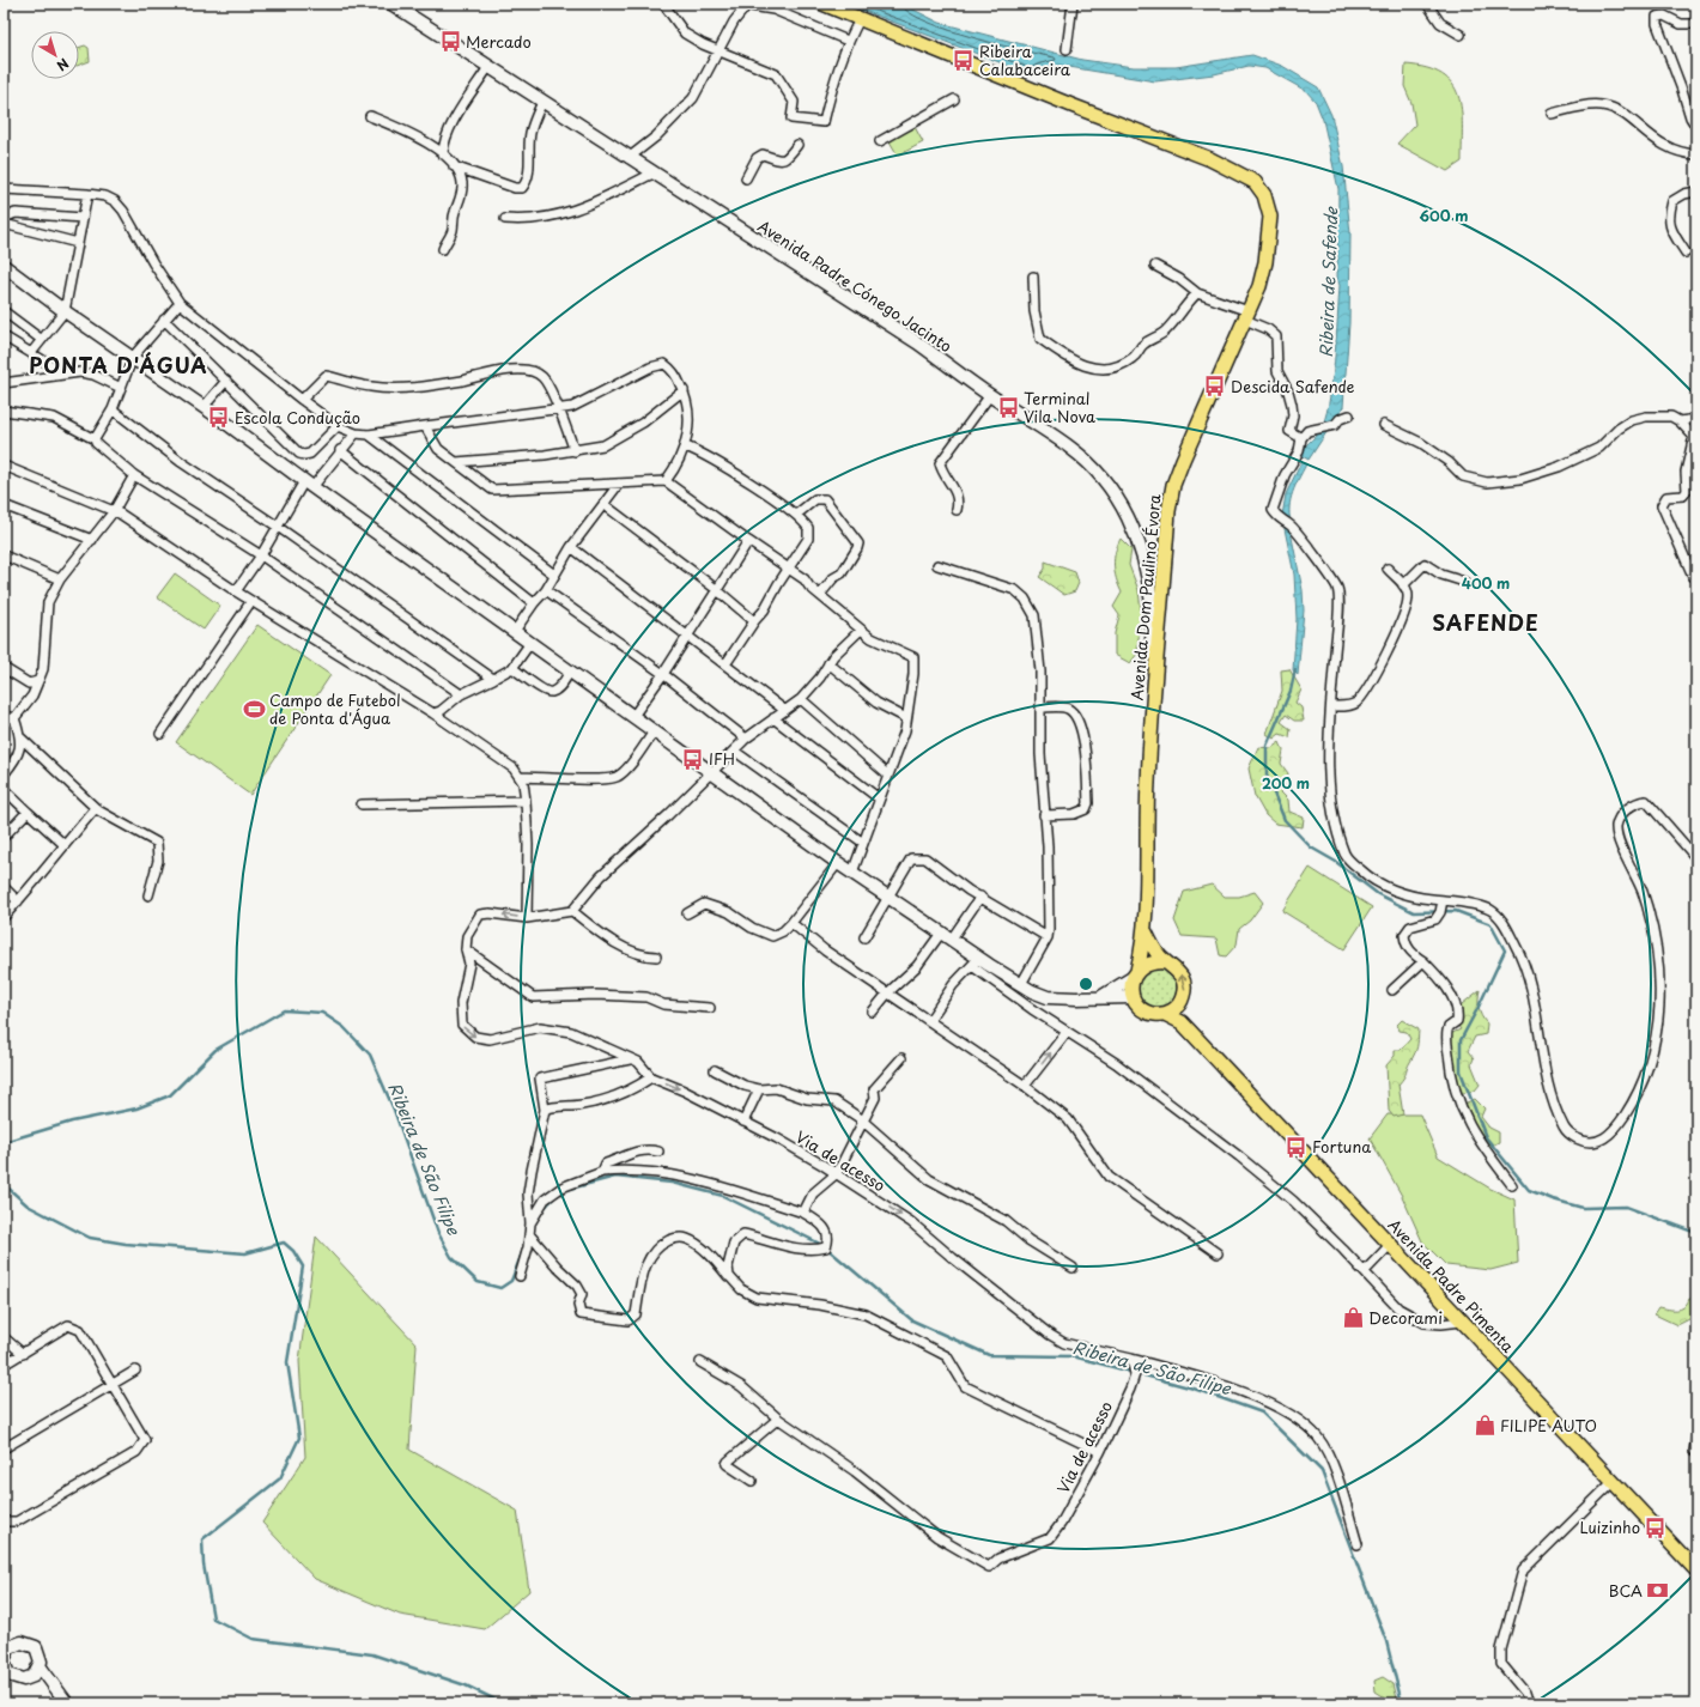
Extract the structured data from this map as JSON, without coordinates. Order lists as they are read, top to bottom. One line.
{"streets":{"main road":["Avenida Dom Paulino Évora","Avenida Padre Pimenta"],"street":["Avenida Padre Cónego Jacinto","Via de acesso"]},"crossings":[["Avenida Padre Cónego Jacinto","Avenida Dom Paulino Évora"]],"districts":["PONTA D'ÁGUA","SAFENDE"],"water":["Ribeira de Safende","Ribeira de São Filipe"],"places":{"bus stop":["Mercado","Ribeira Calabaceira","Descida Safende","Terminal Vila Nova","Escola Condução","IFH","Fortuna","Luizinho"],"sports":["Campo de Futebol de Ponta d'Água"],"shop":["Decorami","FILIPE AUTO"],"bank":["BCA"]},"north":"bottom right","rings":["600 m","400 m","200 m"]}
